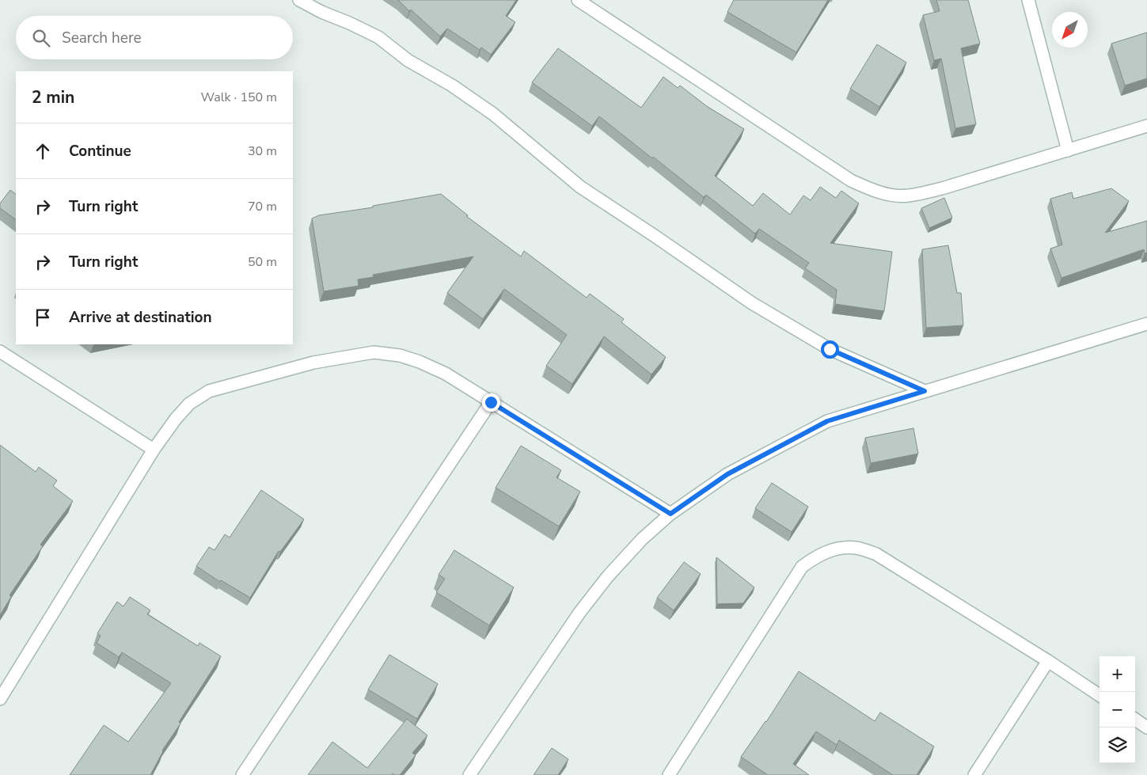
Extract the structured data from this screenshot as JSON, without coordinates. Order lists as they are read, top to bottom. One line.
{"north":"bottom left","page":{"search":"Search here","heading":["2 min","Walk · 150 m"],"list":[["Continue","30 m"],["Turn right","70 m"],["Turn right","50 m"],"Arrive at destination"],"map_buttons":["+","−"]}}
